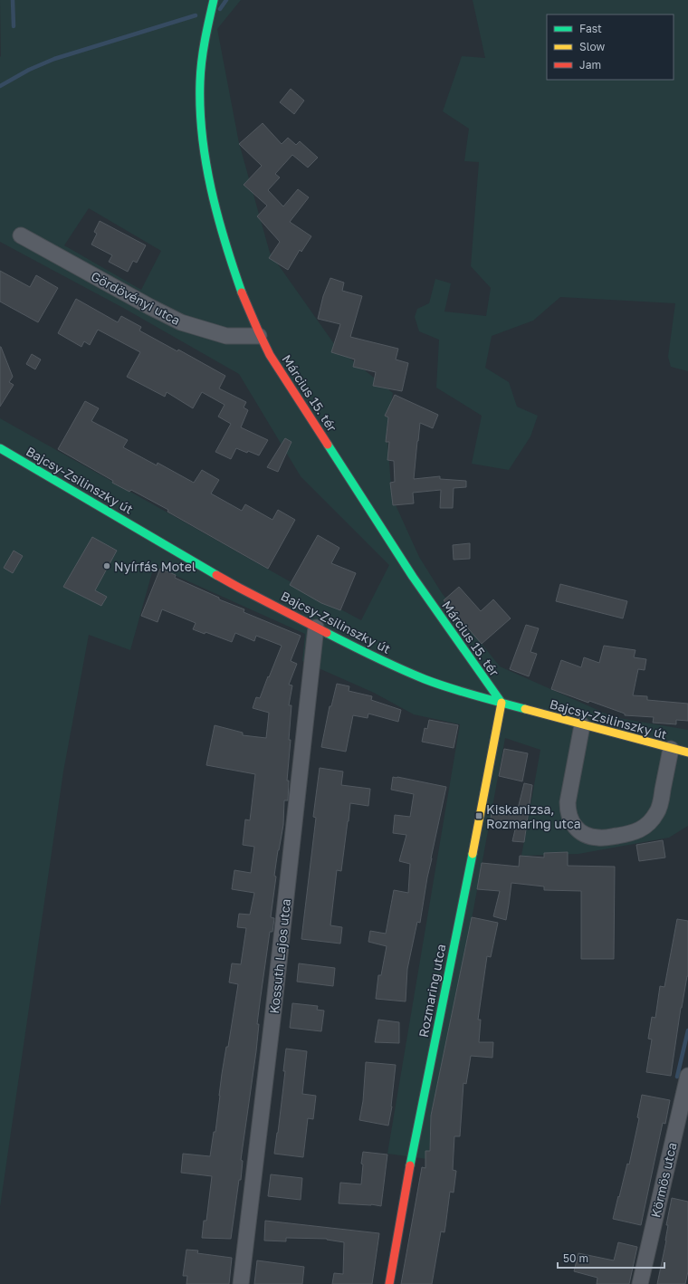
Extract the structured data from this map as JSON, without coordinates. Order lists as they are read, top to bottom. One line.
{"streets":{"street":["Gördövényi utca","Március 15. tér","Bajcsy-Zsilinszky út","Kossuth Lajos utca","Rozmaring utca","Körmös utca"]},"crossings":[["Gördövényi utca","Március 15. tér"],["Március 15. tér","Bajcsy-Zsilinszky út"],["Március 15. tér","Rozmaring utca"],["Bajcsy-Zsilinszky út","Kossuth Lajos utca"],["Bajcsy-Zsilinszky út","Rozmaring utca"]],"places":{"other":["Nyírfás Motel"],"transit":["Kiskanizsa, Rozmaring utca"]},"legend":["Fast","Slow","Jam"],"scale_bar":"50 m"}
